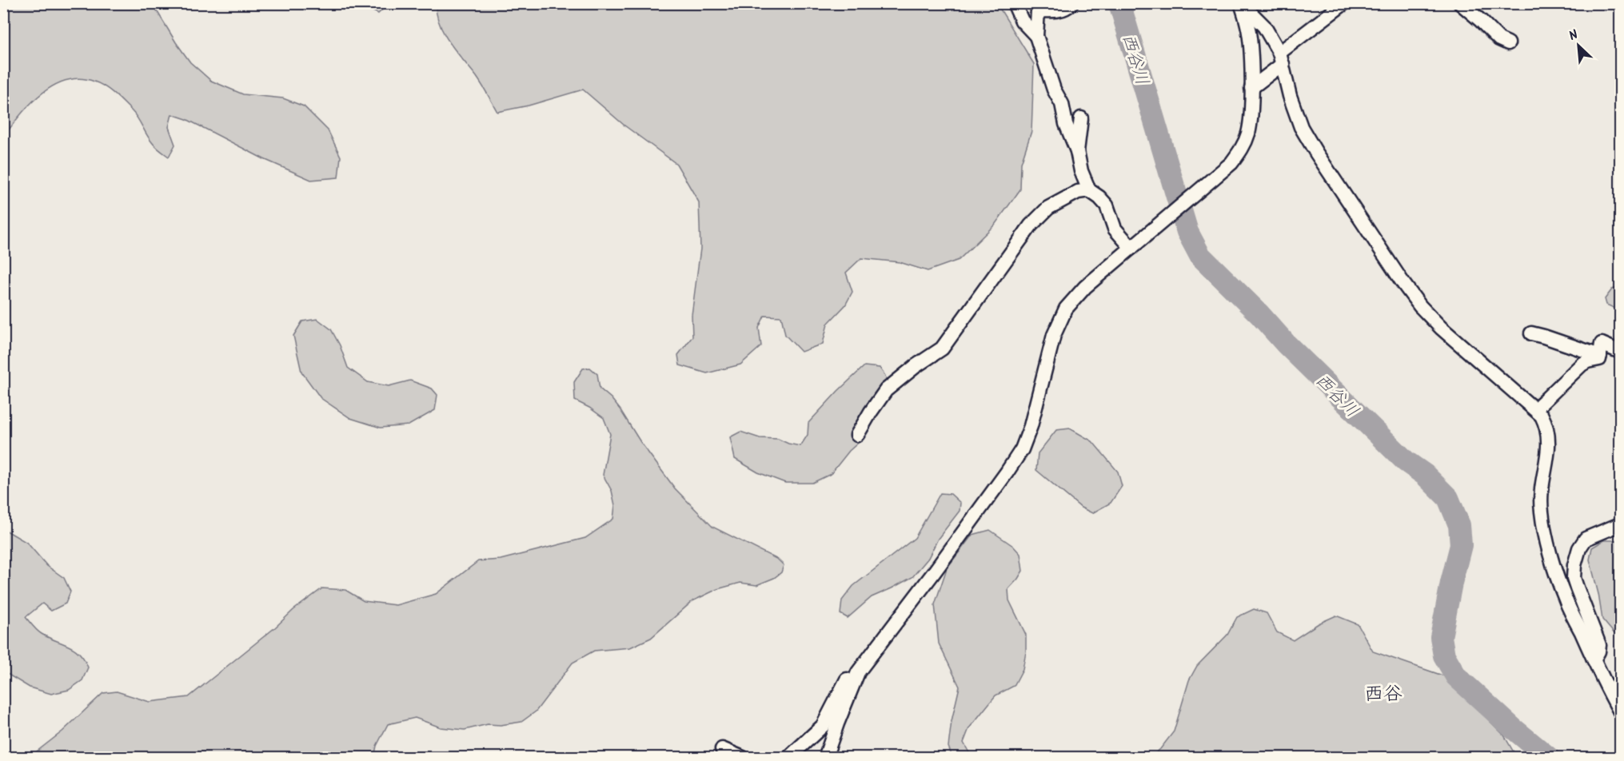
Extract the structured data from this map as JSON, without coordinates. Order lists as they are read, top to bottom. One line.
{"districts":["西谷"],"water":["西谷川"],"north":"top left"}
